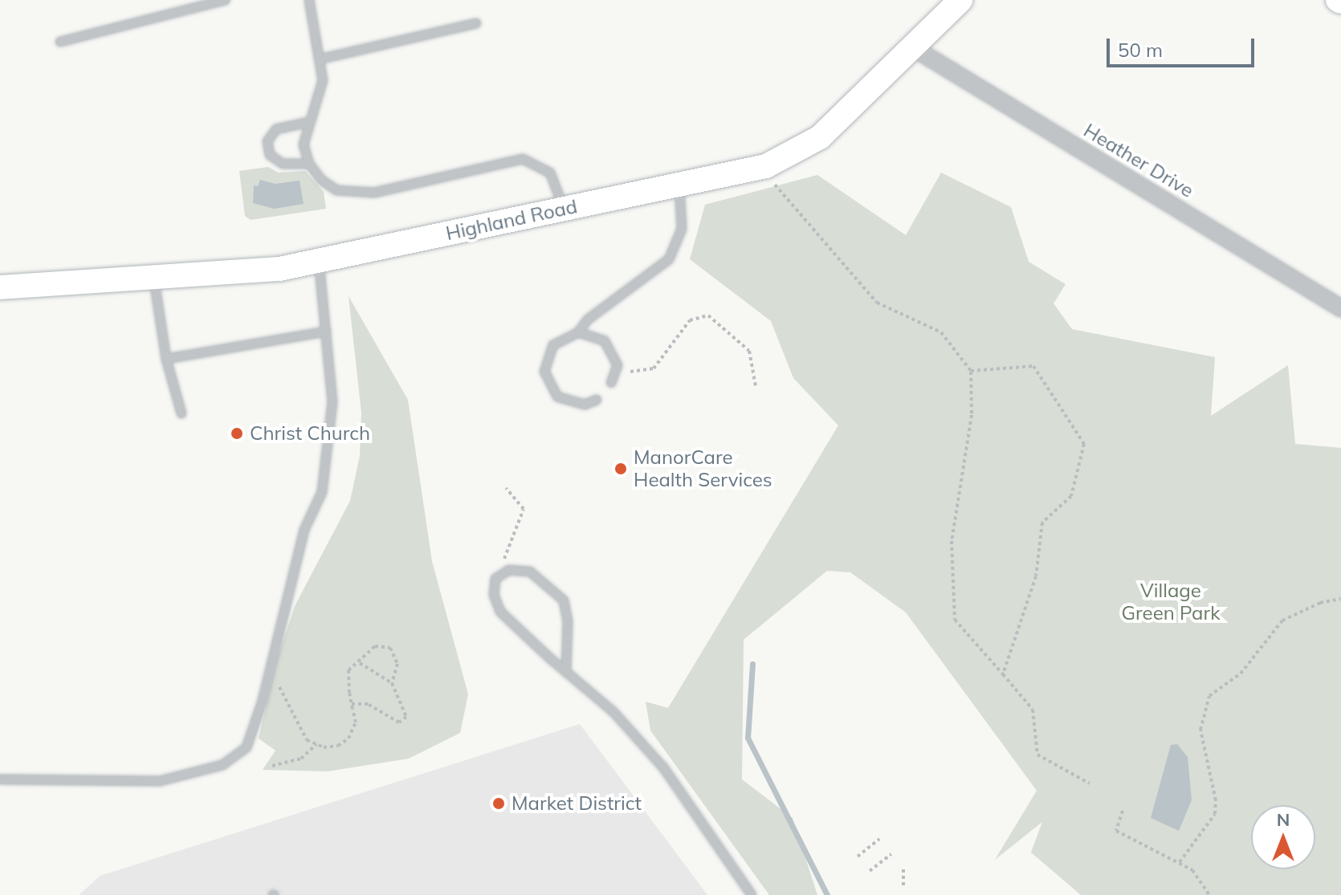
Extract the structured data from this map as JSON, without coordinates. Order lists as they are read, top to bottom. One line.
{"streets":{"street":["Heather Drive","Highland Road"]},"crossings":[["Heather Drive","Highland Road"]],"parks":["Village Green Park"],"places":["Christ Church","ManorCare Health Services","Market District"],"scale_bar":"50 m","north":"top"}
